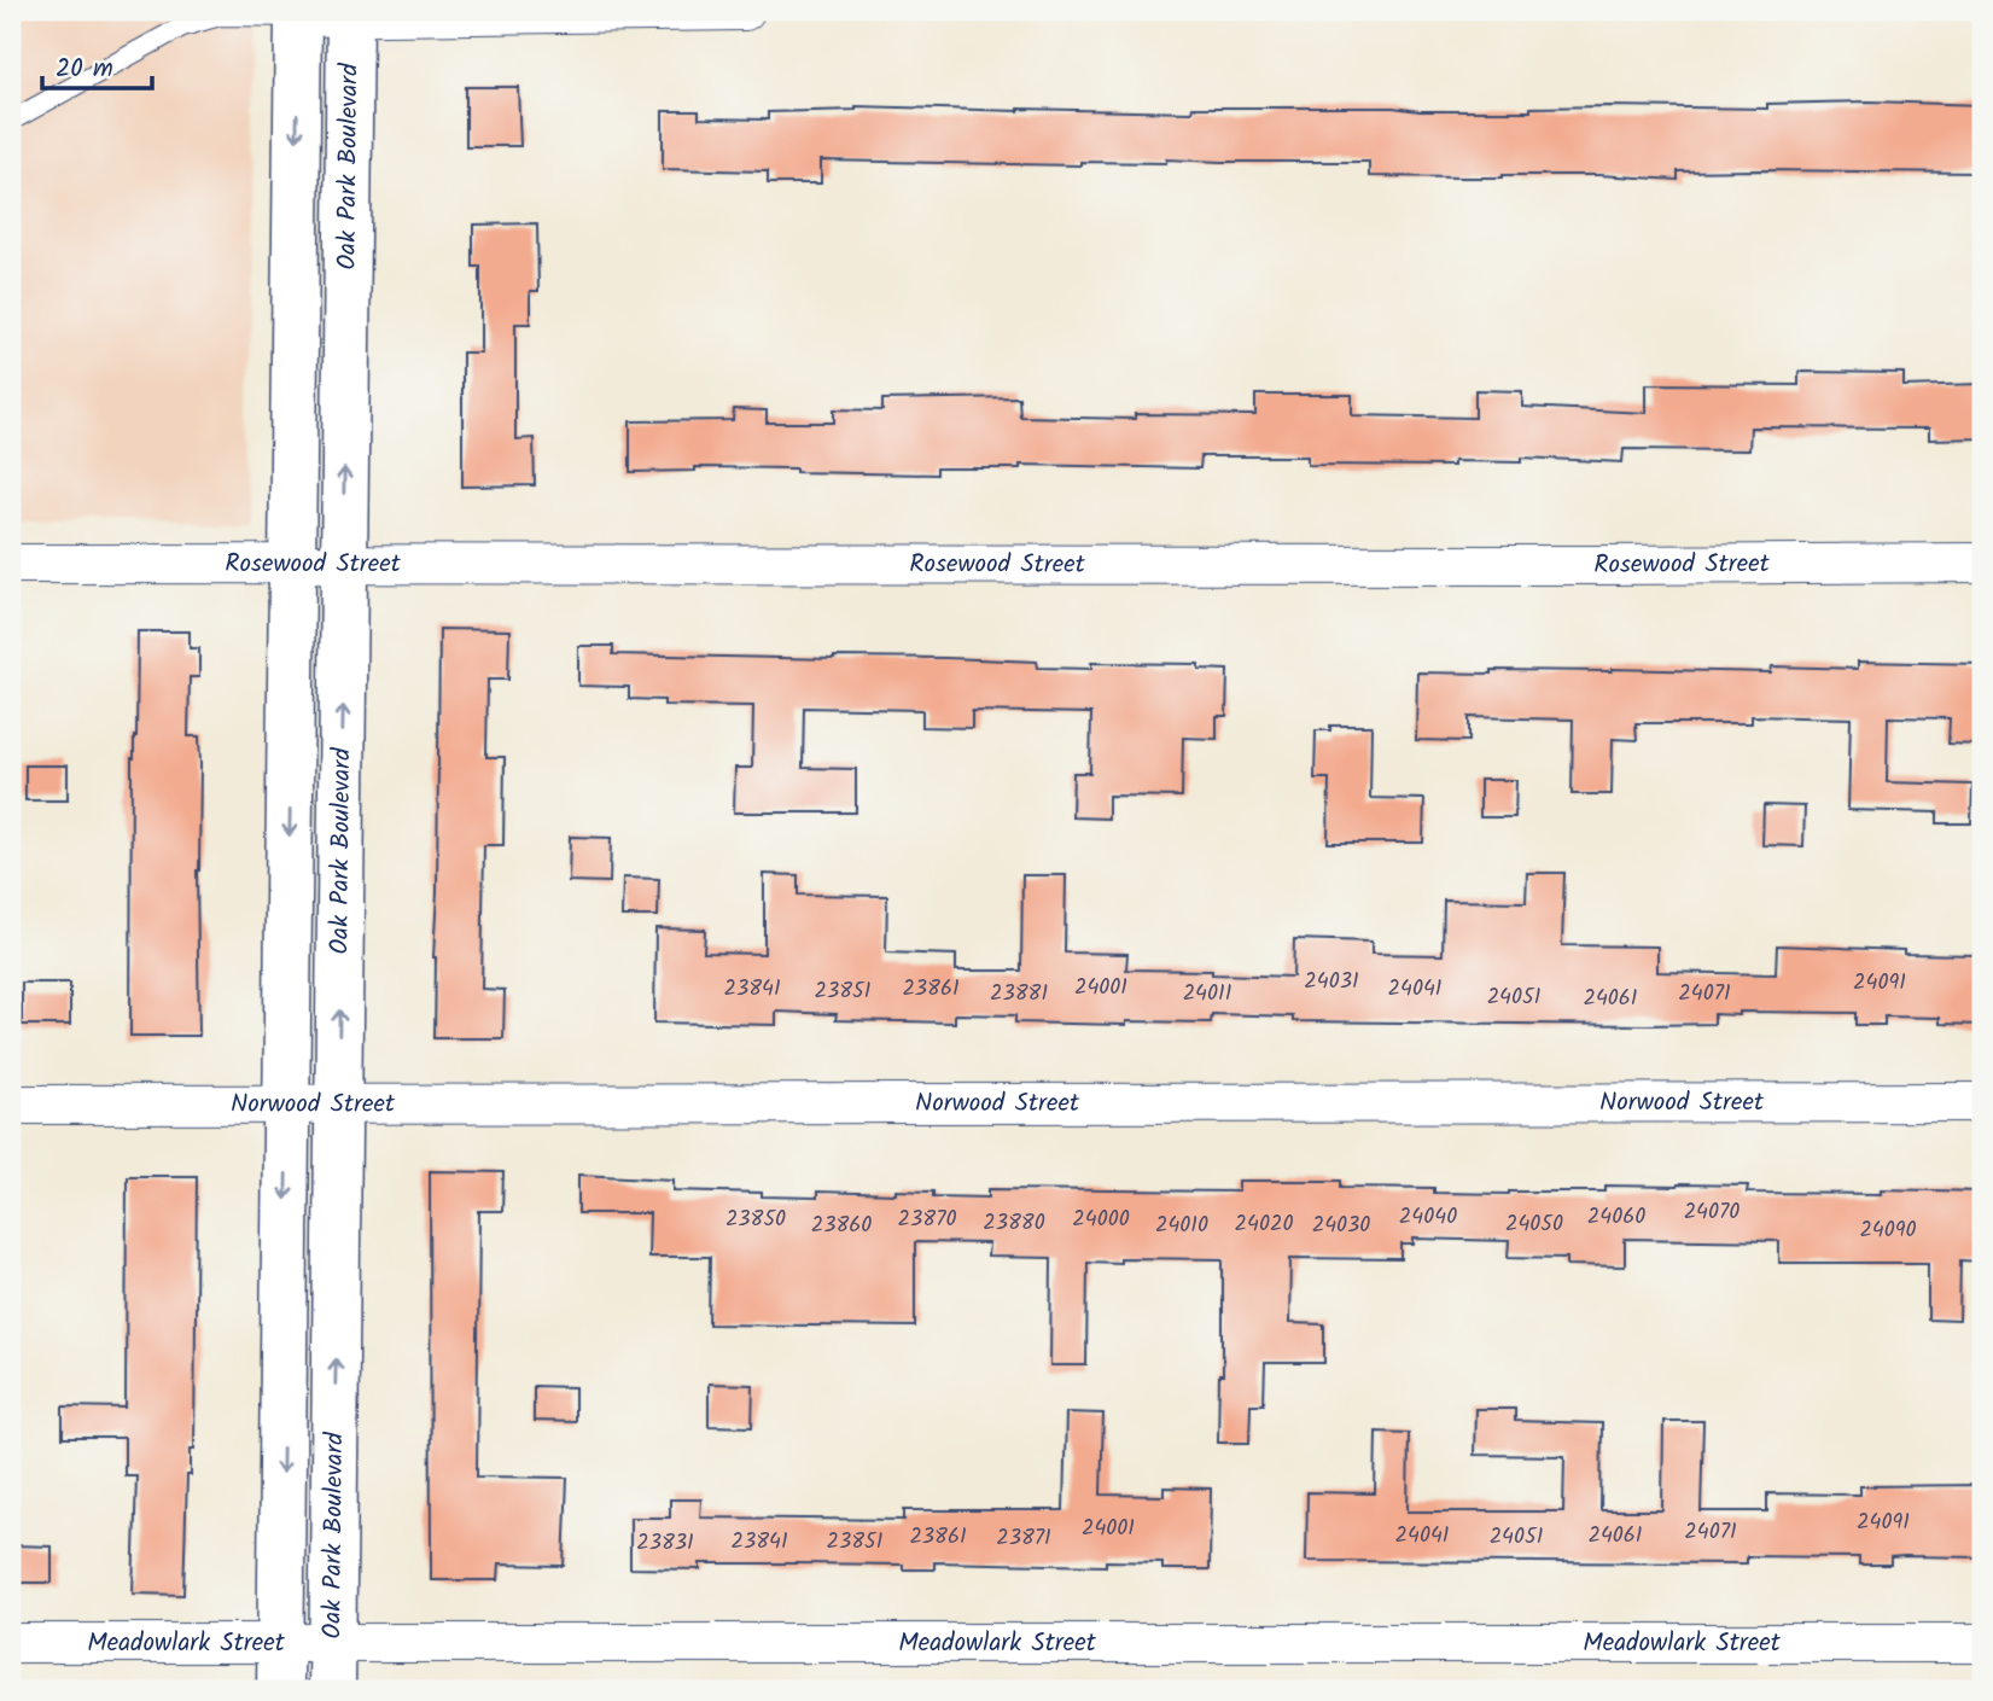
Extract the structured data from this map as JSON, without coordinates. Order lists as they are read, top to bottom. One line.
{"streets":{"street":["Oak Park Boulevard","Rosewood Street","Norwood Street","Meadowlark Street"]},"crossings":[["Oak Park Boulevard","Rosewood Street"],["Oak Park Boulevard","Norwood Street"],["Oak Park Boulevard","Meadowlark Street"]],"house_numbers":["24031","24091","24001","23841","23861","24041","23851","23881","24011","24071","24051","24061","24070","24040","24060","23850","23870","24000","23880","24020","24050","23860","24010","24030","24090","24091","24001","24071","24041","24061","23861","24051","23871","23841","23851","23831"],"scale_bar":"20 m"}
